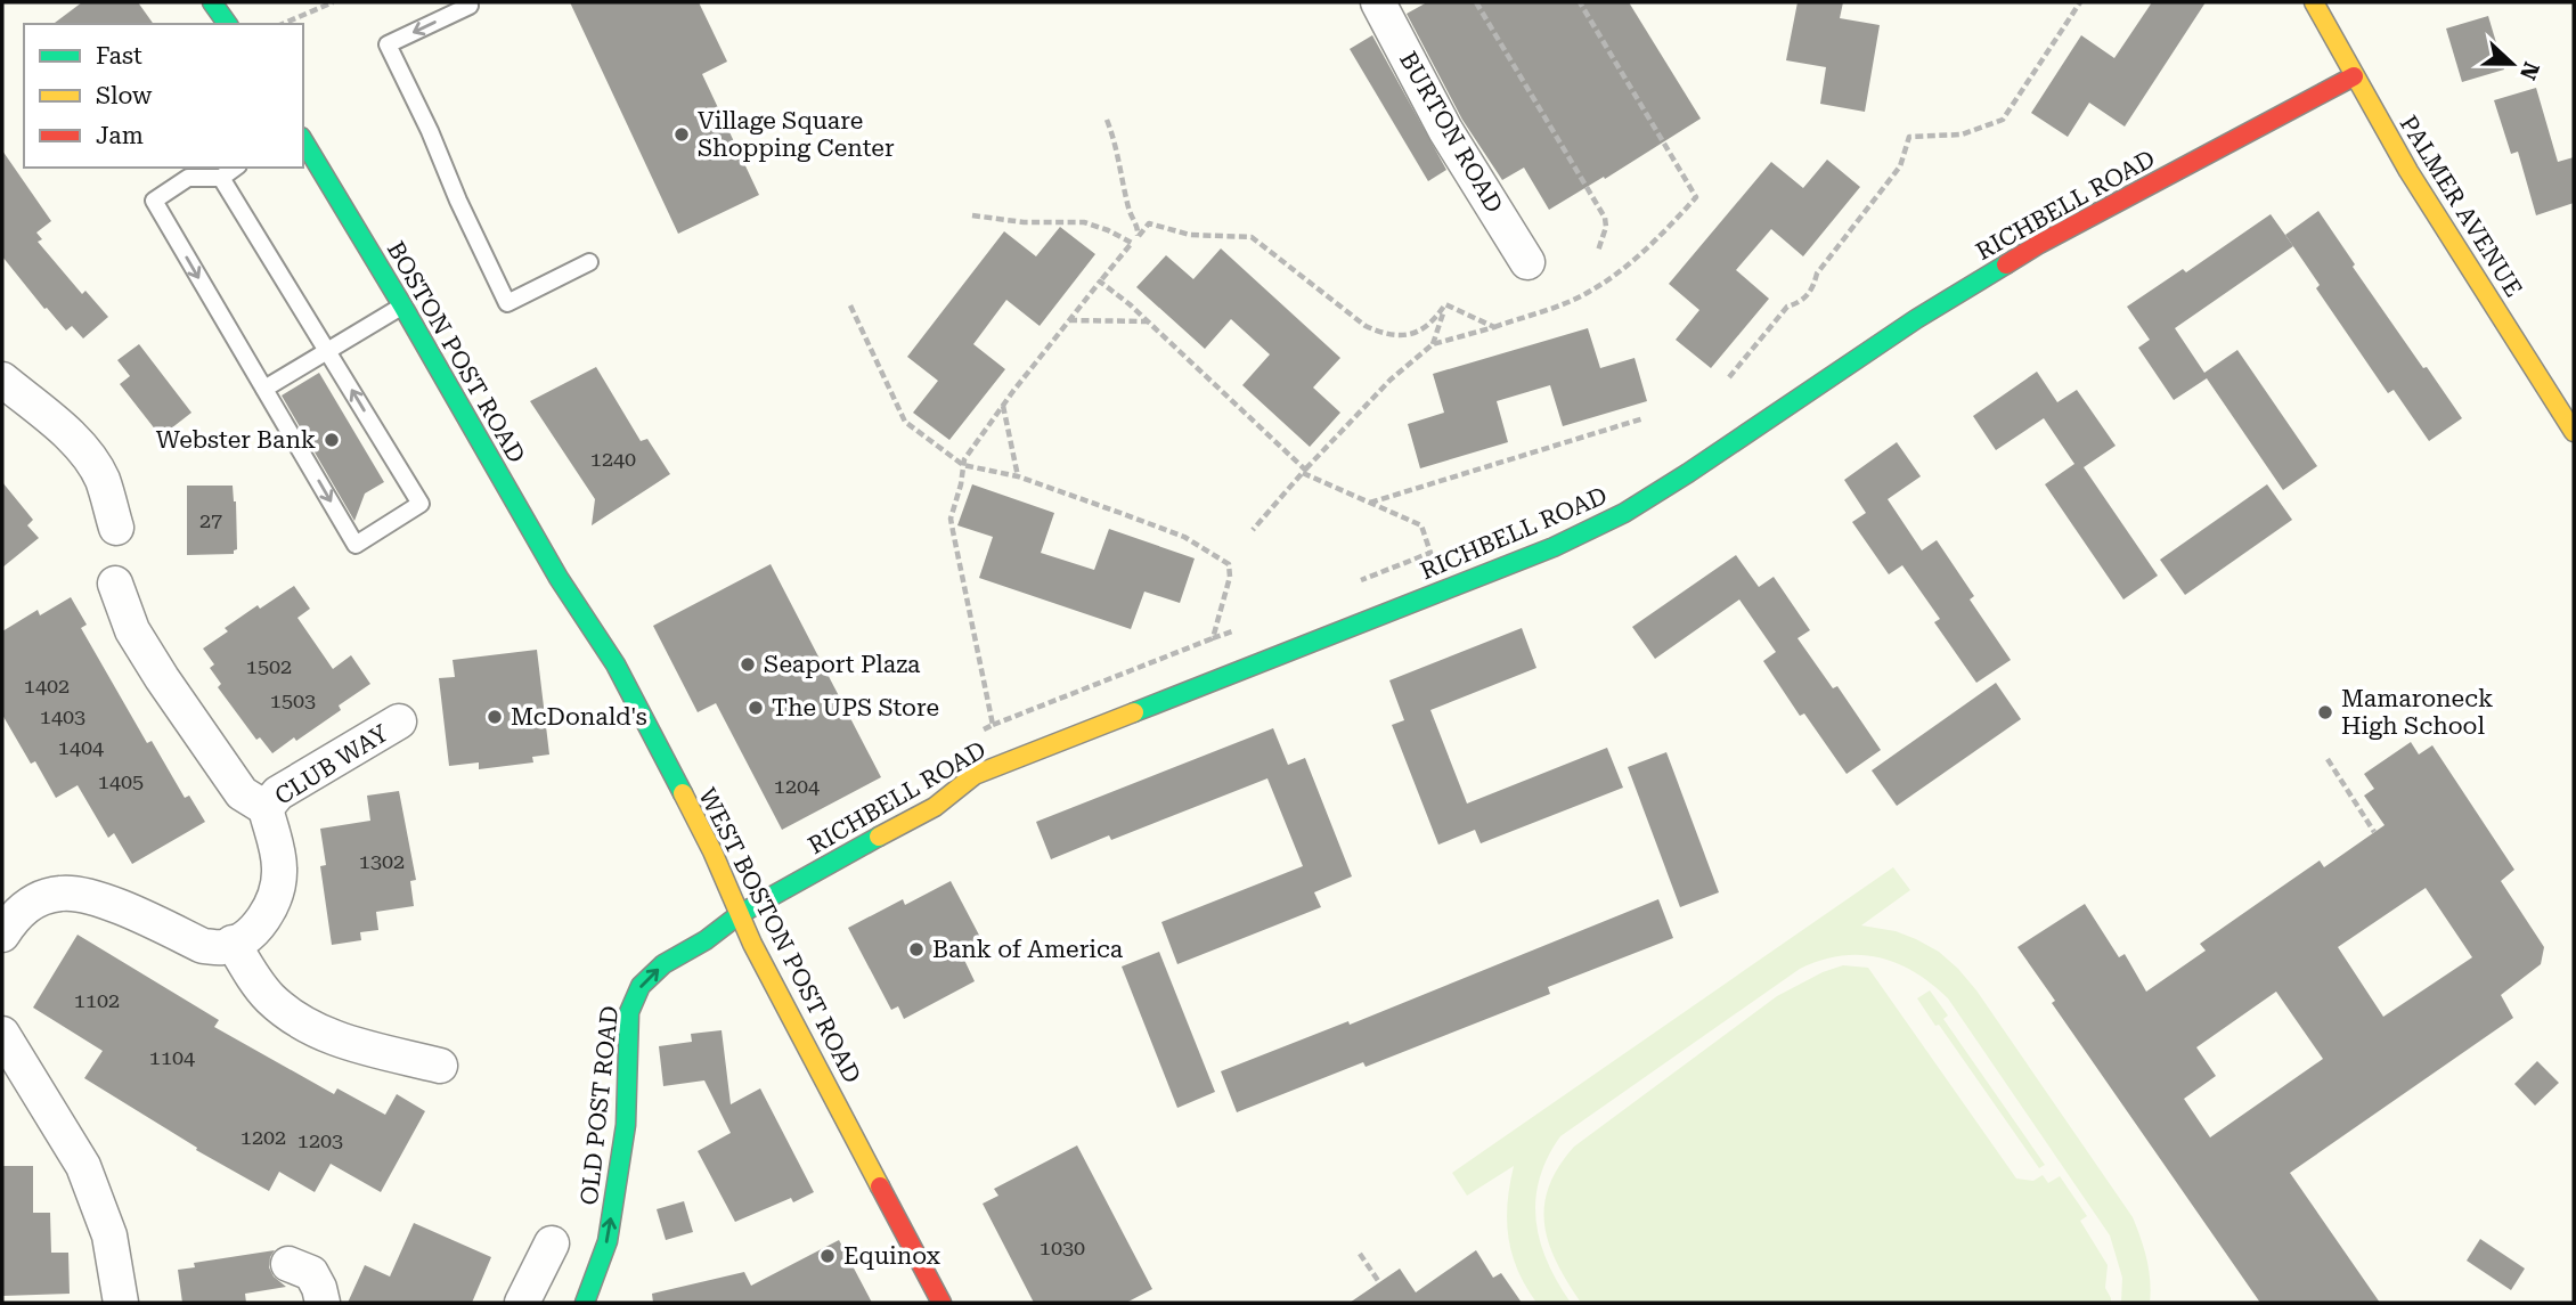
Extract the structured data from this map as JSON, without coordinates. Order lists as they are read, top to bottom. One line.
{"streets":{"street":["BURTON ROAD","RICHBELL ROAD","PALMER AVENUE","BOSTON POST ROAD","CLUB WAY","WEST BOSTON POST ROAD","OLD POST ROAD"]},"crossings":[["RICHBELL ROAD","PALMER AVENUE"],["RICHBELL ROAD","WEST BOSTON POST ROAD"],["RICHBELL ROAD","OLD POST ROAD"],["BOSTON POST ROAD","WEST BOSTON POST ROAD"],["WEST BOSTON POST ROAD","OLD POST ROAD"]],"one_way":["OLD POST ROAD"],"places":["Village Square Shopping Center","Webster Bank","Seaport Plaza","The UPS Store","Mamaroneck High School","McDonald's","Bank of America","Equinox"],"house_numbers":["1240","27","1502","1402","1503","1403","1404","1405","1204","1302","1102","1104","1202","1203","1030"],"legend":["Fast","Slow","Jam"],"north":"right"}
